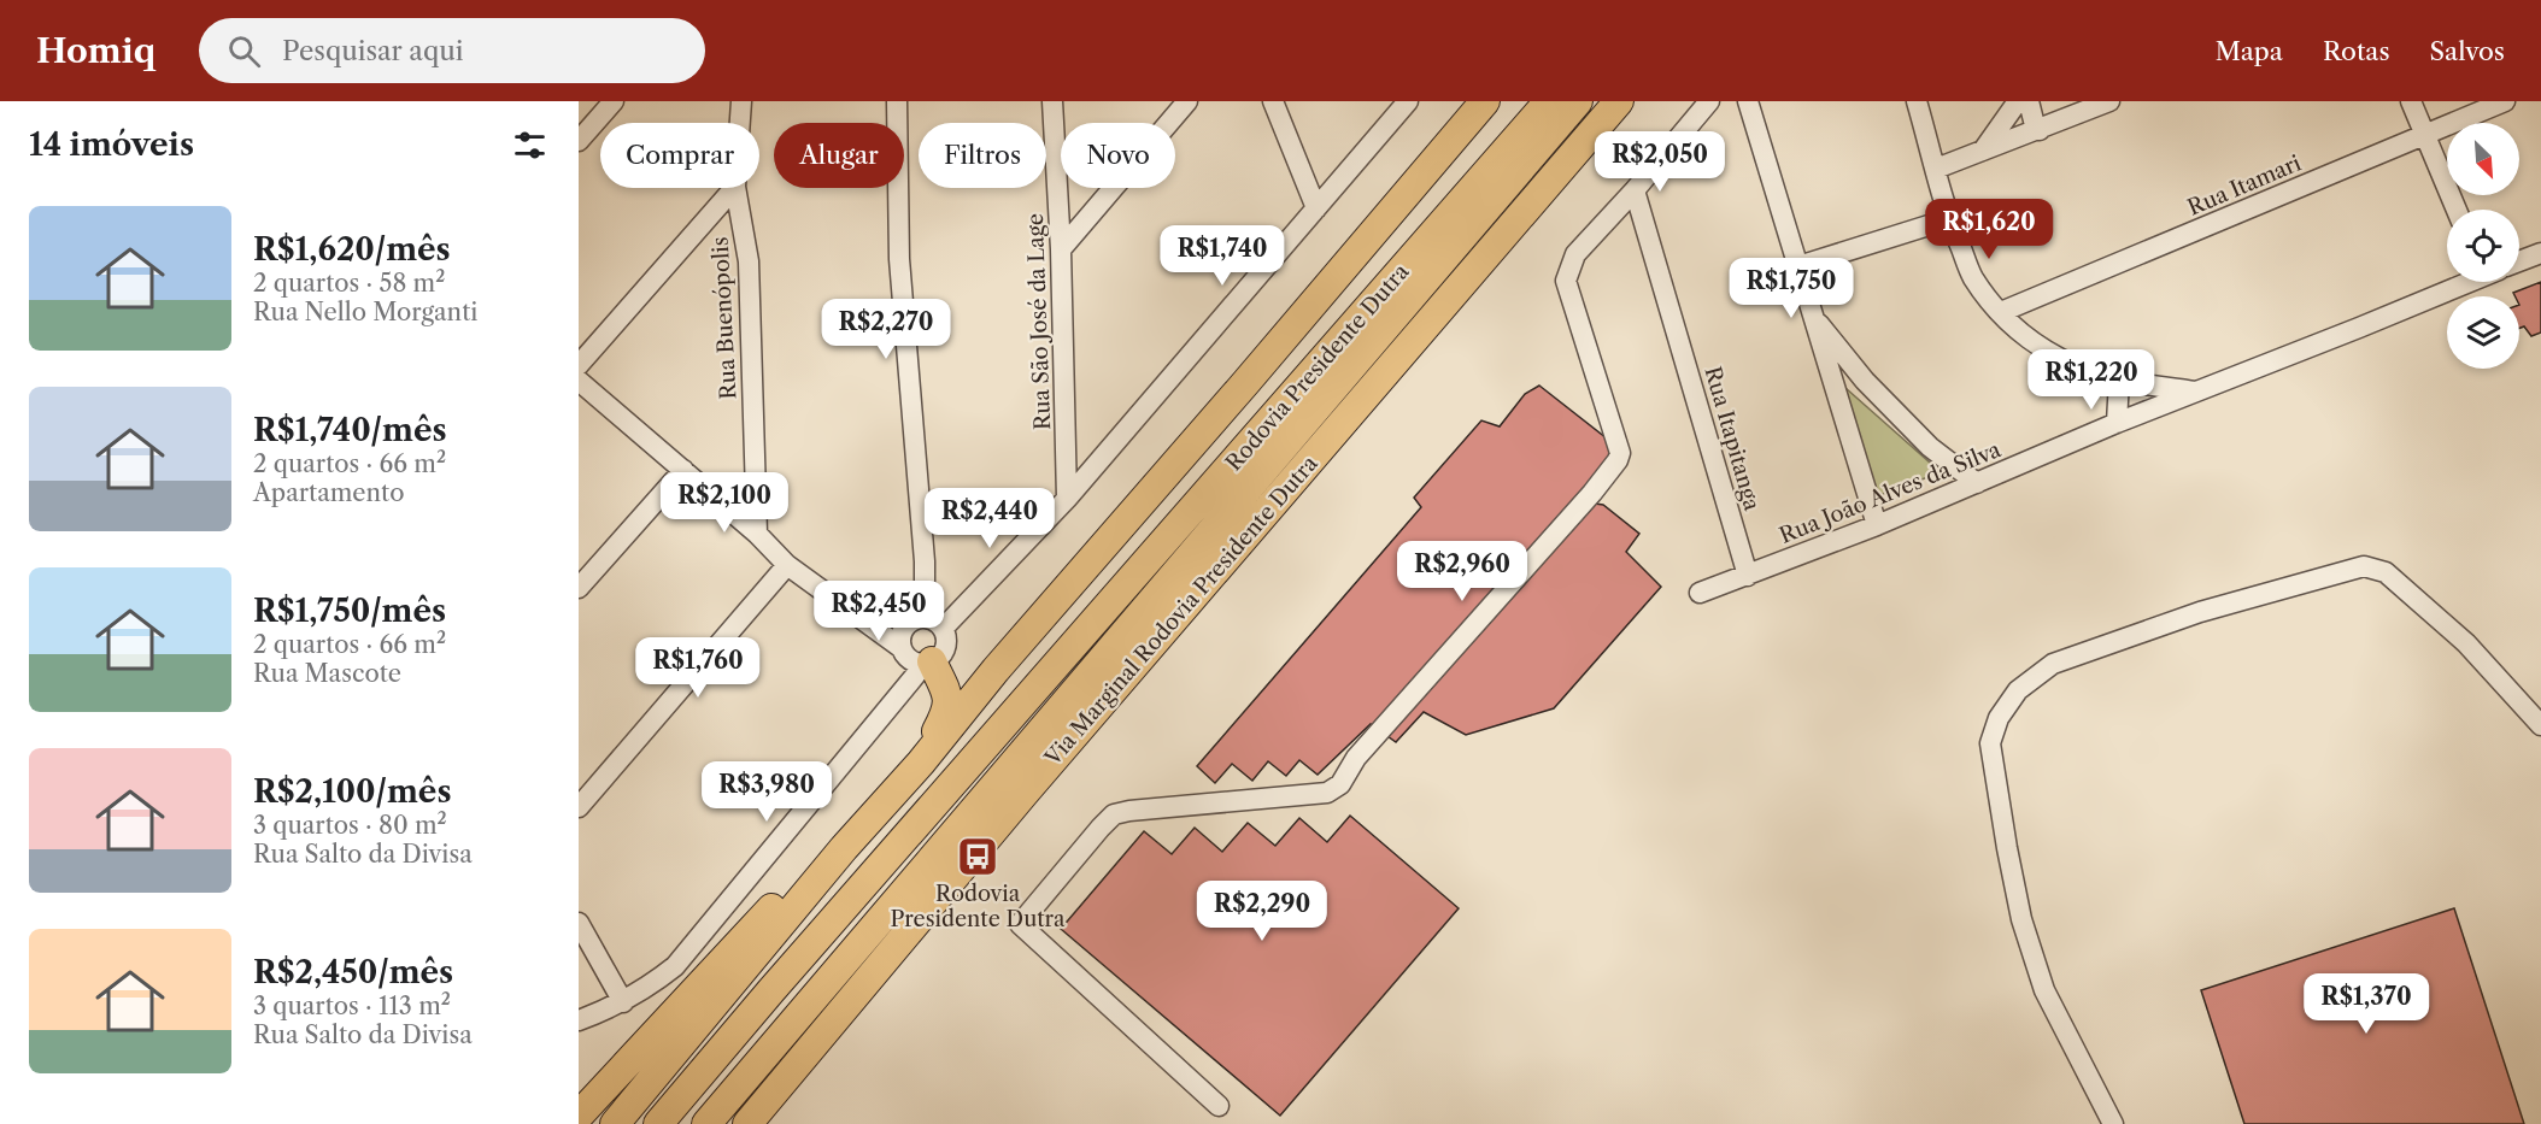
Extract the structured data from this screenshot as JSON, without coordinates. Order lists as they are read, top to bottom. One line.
{"streets":{"highway":["Rodovia Presidente Dutra","Via Marginal Rodovia Presidente Dutra"],"street":["Rua Itamari","Rua Buenópolis","Rua São José da Lage","Rua Itapitanga","Rua João Alves da Silva"]},"crossings":[["Rua Itapitanga","Rua João Alves da Silva"]],"places":{"bus stop":["Rodovia Presidente Dutra"]},"north":"bottom right","page":{"header":"Homiq","search":"Pesquisar aqui","nav":["Mapa","Rotas","Salvos"],"heading":"14 imóveis","chip":["Comprar","Alugar","Filtros","Novo"],"price":["R$2,050","R$1,620","R$1,740","R$1,750","R$2,270","R$1,220","R$2,100","R$2,440","R$2,960","R$2,450","R$1,760","R$3,980","R$2,290","R$1,370"],"list":[{"name":"R$1,620/mês","note":"2 quartos · 58 m² · Rua Nello Morganti"},{"name":"R$1,740/mês","note":"2 quartos · 66 m² · Apartamento"},{"name":"R$1,750/mês","note":"2 quartos · 66 m² · Rua Mascote"},{"name":"R$2,100/mês","note":"3 quartos · 80 m² · Rua Salto da Divisa"},{"name":"R$2,450/mês","note":"3 quartos · 113 m² · Rua Salto da Divisa"}]}}
